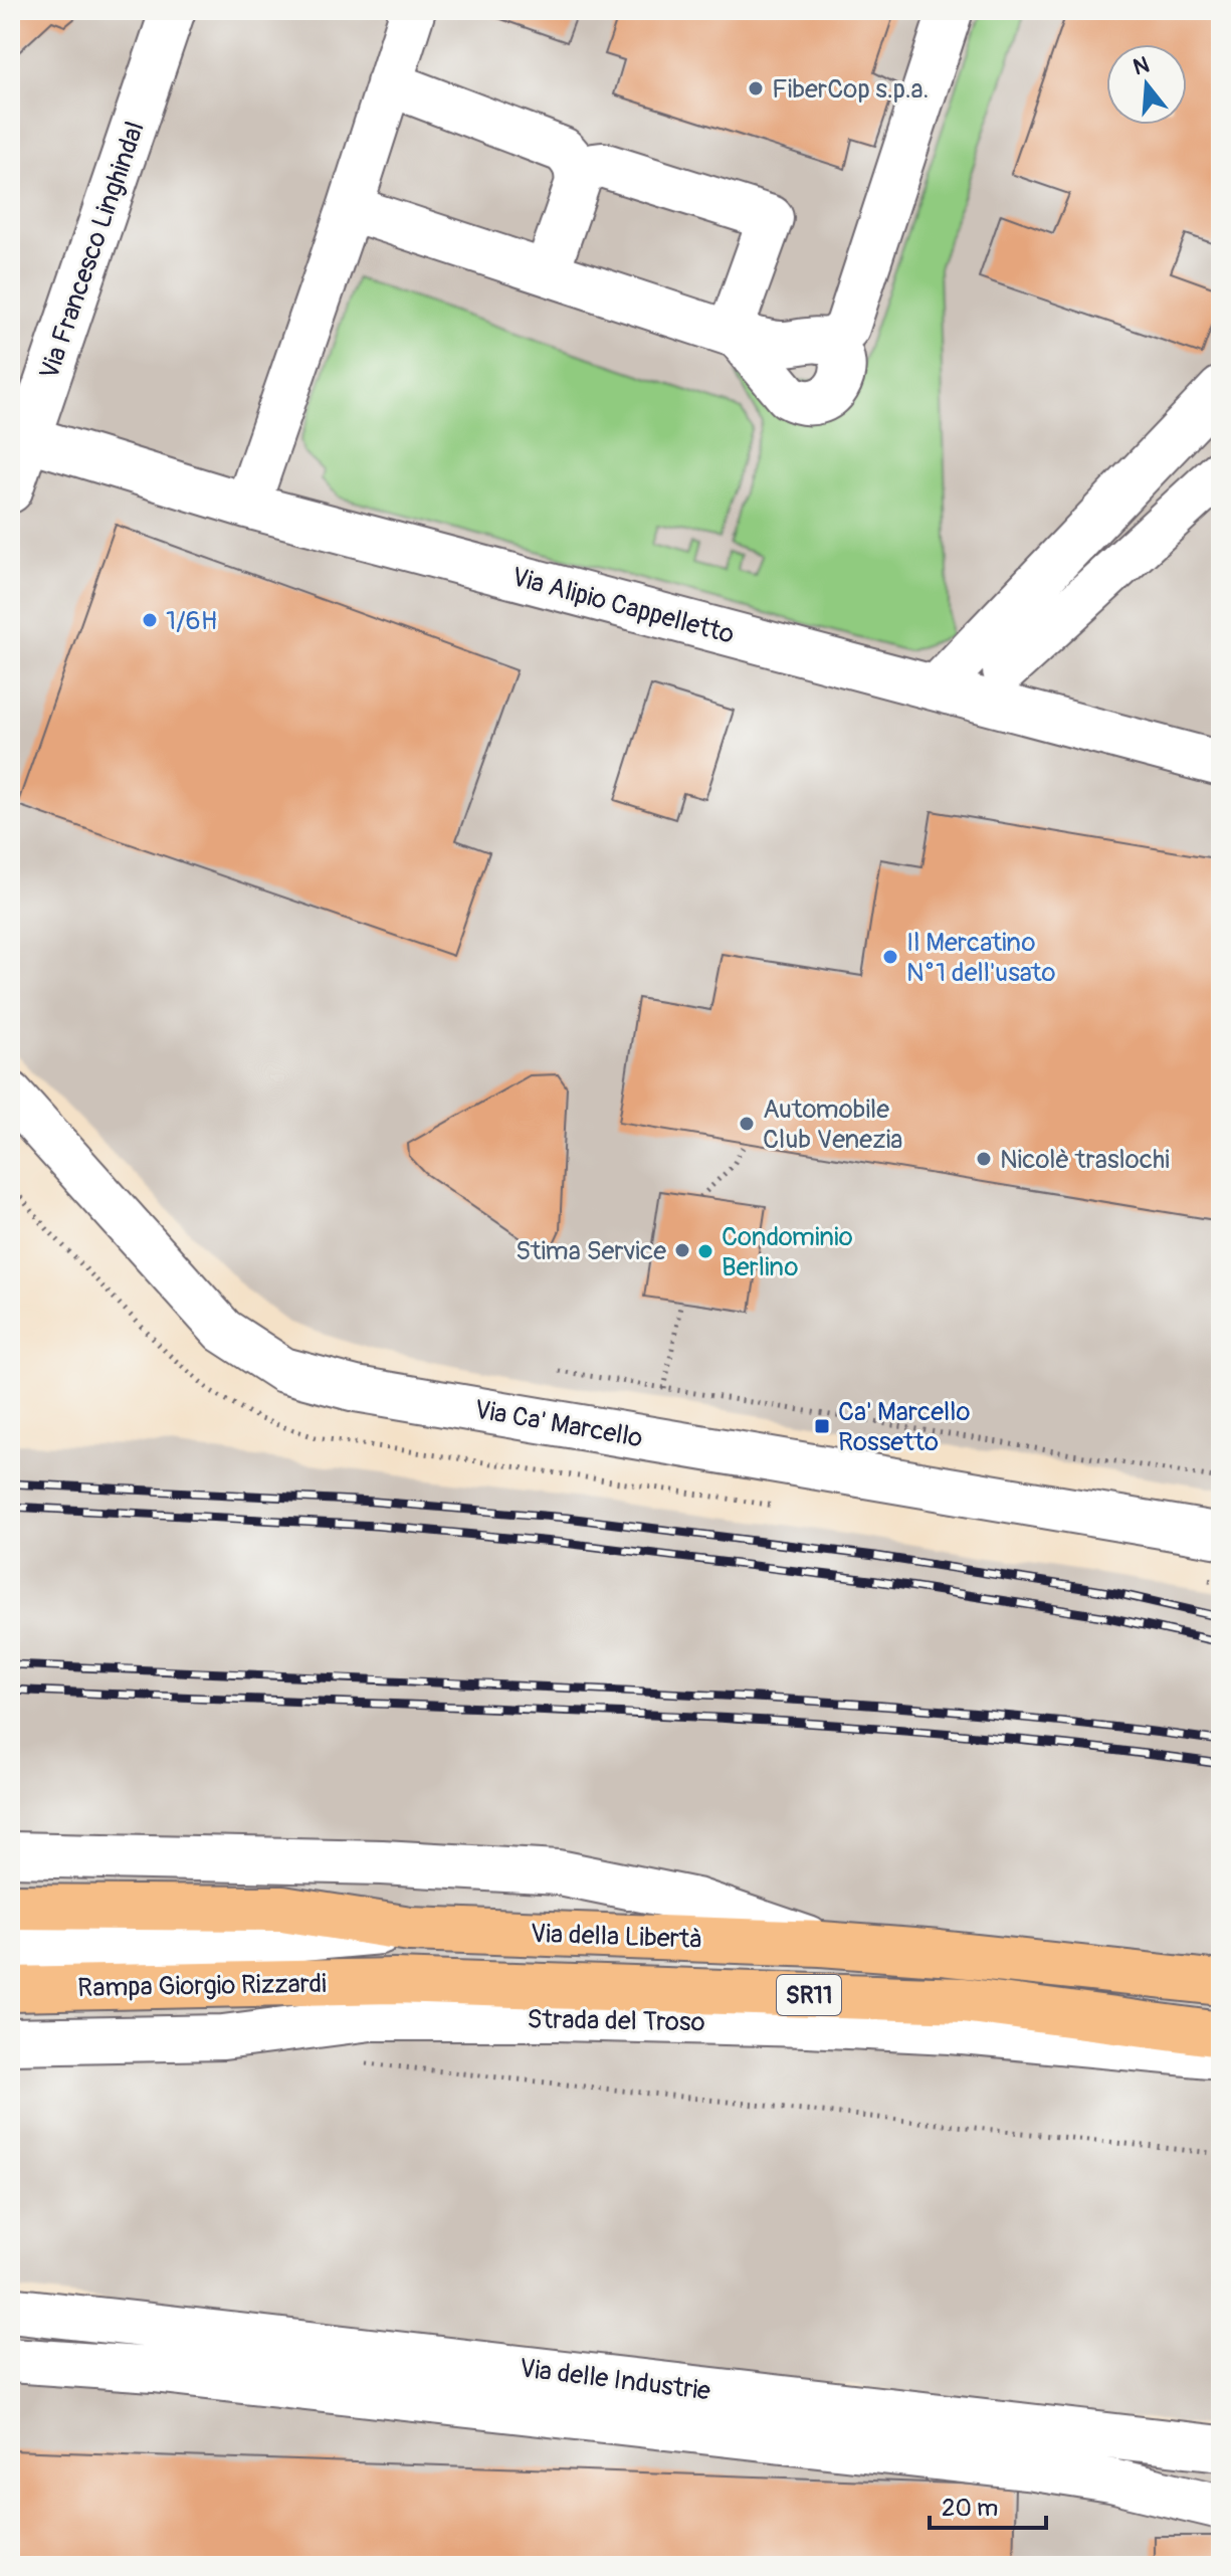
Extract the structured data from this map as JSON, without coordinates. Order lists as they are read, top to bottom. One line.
{"streets":{"highway":["Via della Libertà","Rampa Giorgio Rizzardi","SR11"],"street":["Via Francesco Linghindal","Via Alipio Cappelletto","Via Ca' Marcello","Strada del Troso","Via delle Industrie"]},"crossings":[["Via Francesco Linghindal","Via Alipio Cappelletto"],["Via della Libertà","Rampa Giorgio Rizzardi"]],"places":{"other":["FiberCop s.p.a.","1/6H","Il Mercatino N°1 dell'usato","Automobile Club Venezia","Nicolè traslochi","Stima Service","Condominio Berlino"],"transit":["Ca' Marcello Rossetto"]},"scale_bar":"20 m","north":"top"}
